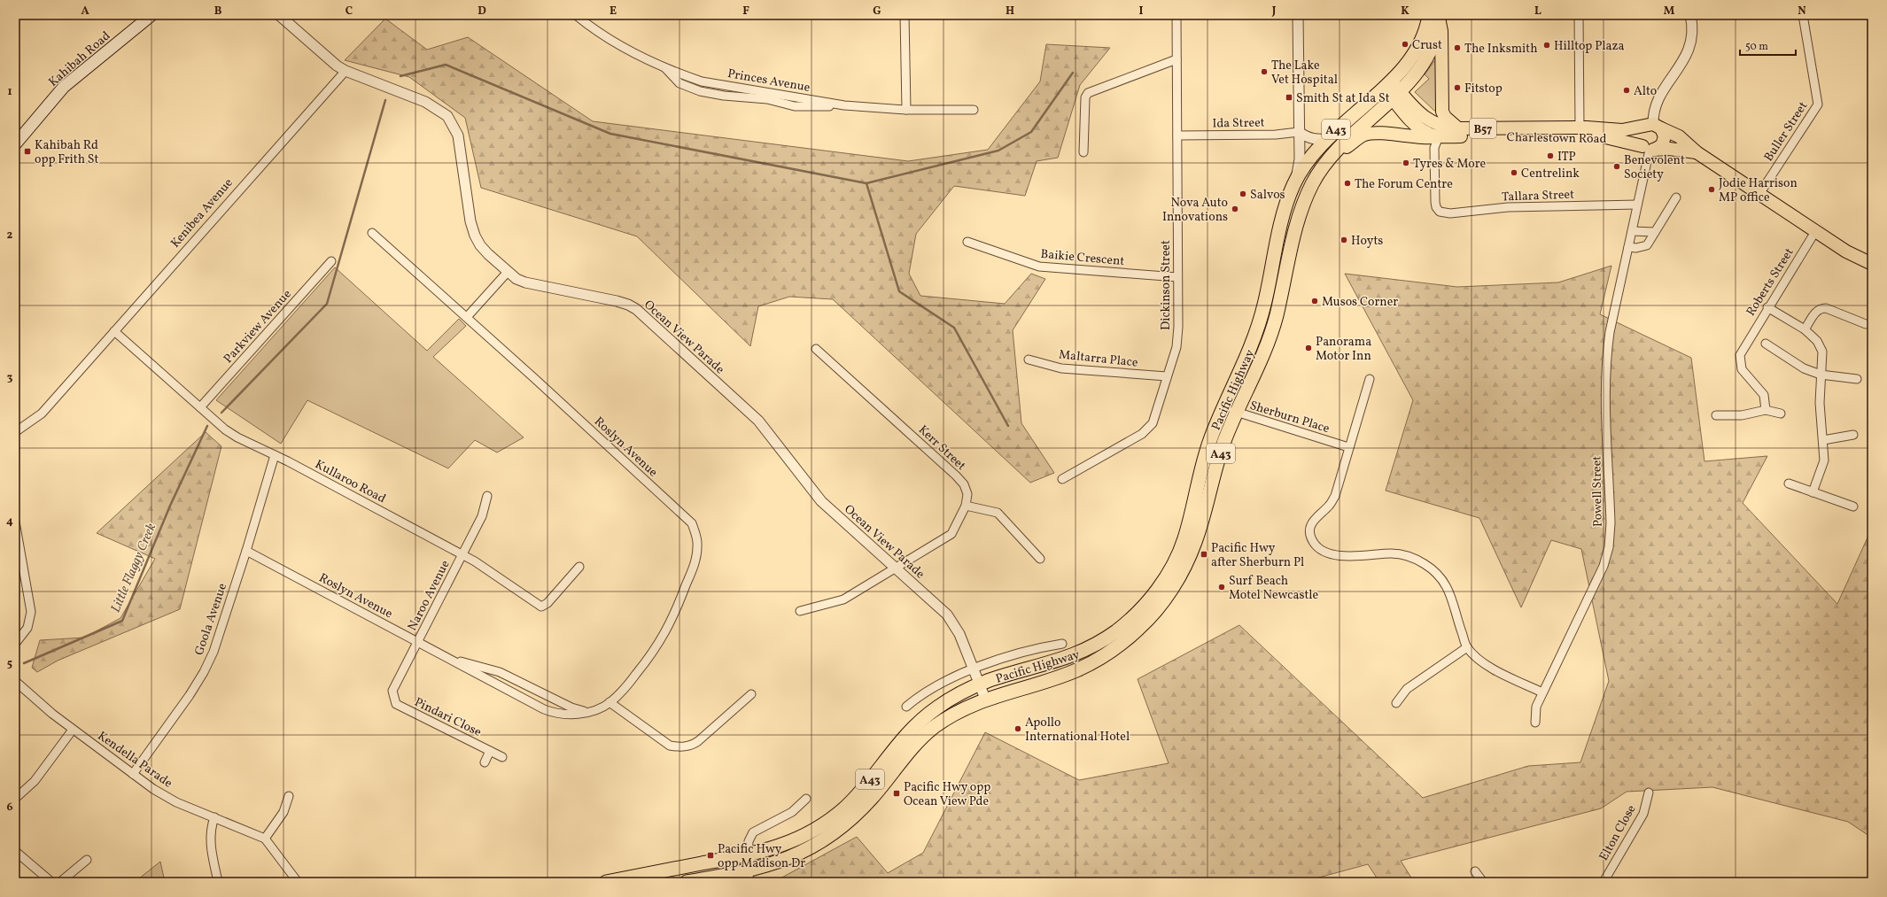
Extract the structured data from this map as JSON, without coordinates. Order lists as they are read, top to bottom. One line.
{"streets":{"highway":["A43","Pacific Highway"],"main road":["Kahibah Road","B57","Charlestown Road"],"street":["Princes Avenue","Ida Street","Buller Street","Tallara Street","Kenibea Avenue","Baikie Crescent","Roberts Street","Dickinson Street","Parkview Avenue","Ocean View Parade","Maltarra Place","Sherburn Place","Roslyn Avenue","Kerr Street","Kullaroo Road","Powell Street","Naroo Avenue","Goola Avenue","Pindari Close","Kendella Parade","Elton Close"]},"crossings":[["Ida Street","Dickinson Street"],["Buller Street","Charlestown Road"],["Charlestown Road","Tallara Street"],["Charlestown Road","Roberts Street"],["Charlestown Road","Pacific Highway"],["Charlestown Road","Powell Street"],["Tallara Street","Powell Street"],["Kenibea Avenue","Ocean View Parade"],["Kenibea Avenue","Kullaroo Road"],["Baikie Crescent","Dickinson Street"],["Dickinson Street","Maltarra Place"],["Parkview Avenue","Kullaroo Road"],["Ocean View Parade","Pacific Highway"],["Ocean View Parade","Kerr Street"],["Pacific Highway","Sherburn Place"],["Roslyn Avenue","Naroo Avenue"],["Roslyn Avenue","Goola Avenue"],["Kullaroo Road","Naroo Avenue"],["Kullaroo Road","Goola Avenue"],["Naroo Avenue","Pindari Close"],["Goola Avenue","Kendella Parade"]],"water":["Little Flaggy Creek"],"places":{"other":["Crust","Hilltop Plaza","The Inksmith","The Lake Vet Hospital","Fitstop","Alto","ITP","Tyres & More","Benevolent Society","Centrelink","The Forum Centre","Jodie Harrison MP office","Salvos","Nova Auto Innovations","Hoyts","Musos Corner","Panorama Motor Inn","Surf Beach Motel Newcastle","Apollo International Hotel"],"transit":["Smith St at Ida St","Kahibah Rd opp Frith St","Pacific Hwy after Sherburn Pl","Pacific Hwy opp Ocean View Pde","Pacific Hwy opp Madison Dr"]},"scale_bar":"50 m","grid":{"columns":["A","B","C","D","E","F","G","H","I","J","K","L","M","N"],"rows":["1","2","3","4","5","6"]}}
